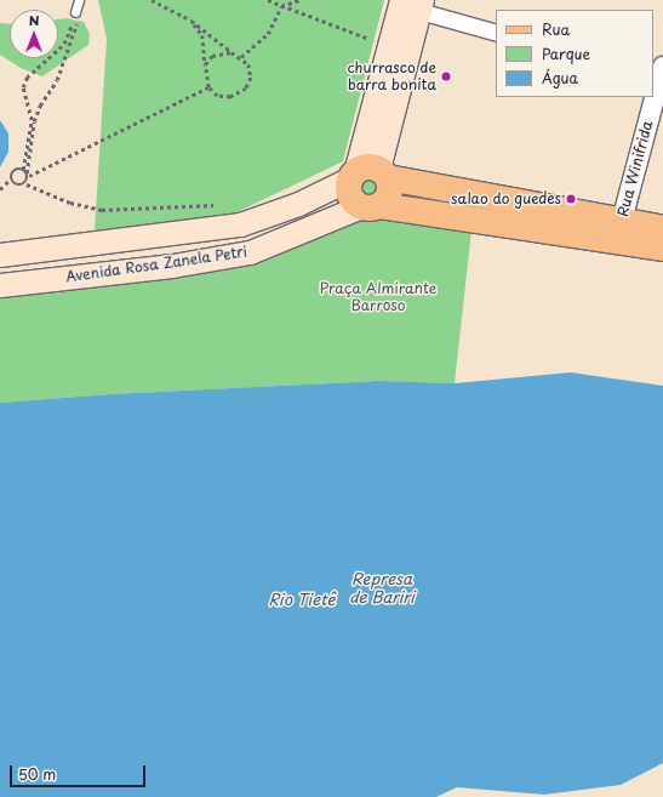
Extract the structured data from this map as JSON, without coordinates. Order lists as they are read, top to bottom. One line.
{"streets":{"main road":["Avenida Rosa Zanela Petri"],"street":["Rua Winifrida"]},"water":["Represa de Bariri","Rio Tietê"],"parks":["Praça Almirante Barroso"],"places":["churrasco de barra bonita","salao do guedes"],"legend":["Rua","Parque","Água"],"scale_bar":"50 m","north":"top"}
